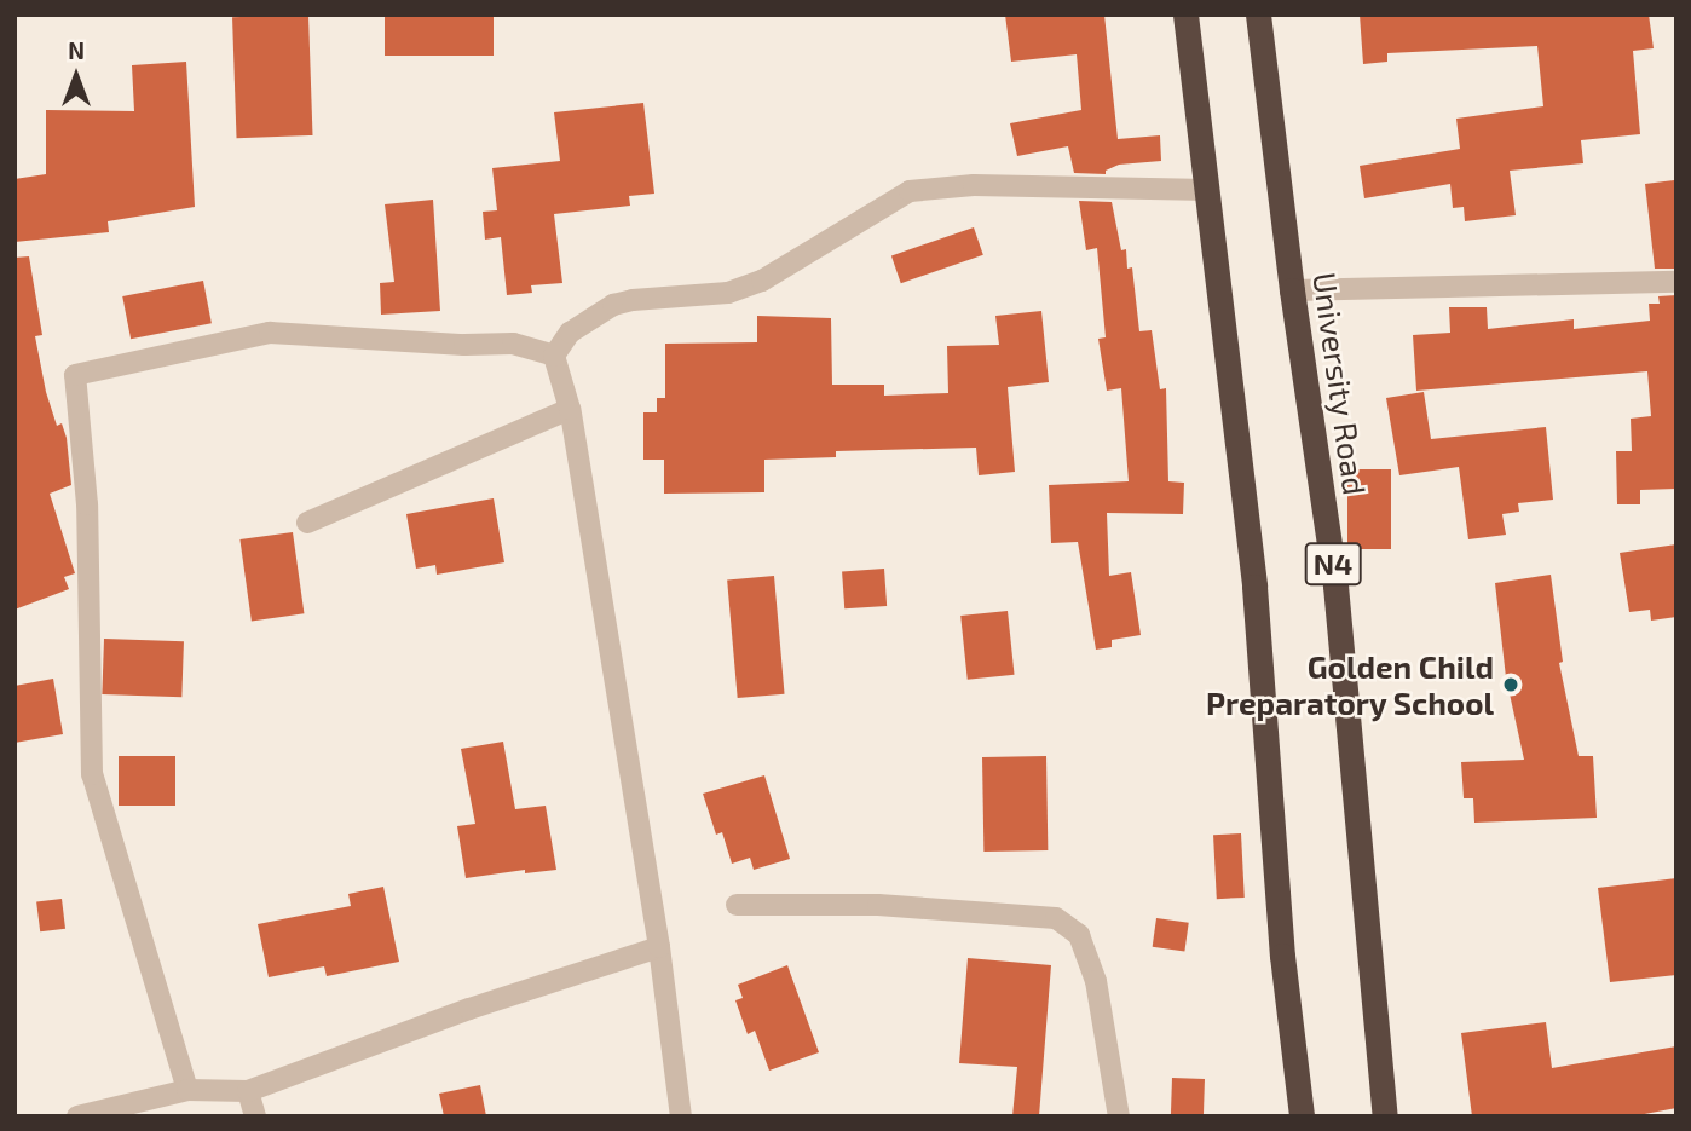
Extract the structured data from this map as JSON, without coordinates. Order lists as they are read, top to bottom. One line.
{"streets":{"highway":["University Road","N4"]},"places":["Golden Child Preparatory School"],"north":"top"}
